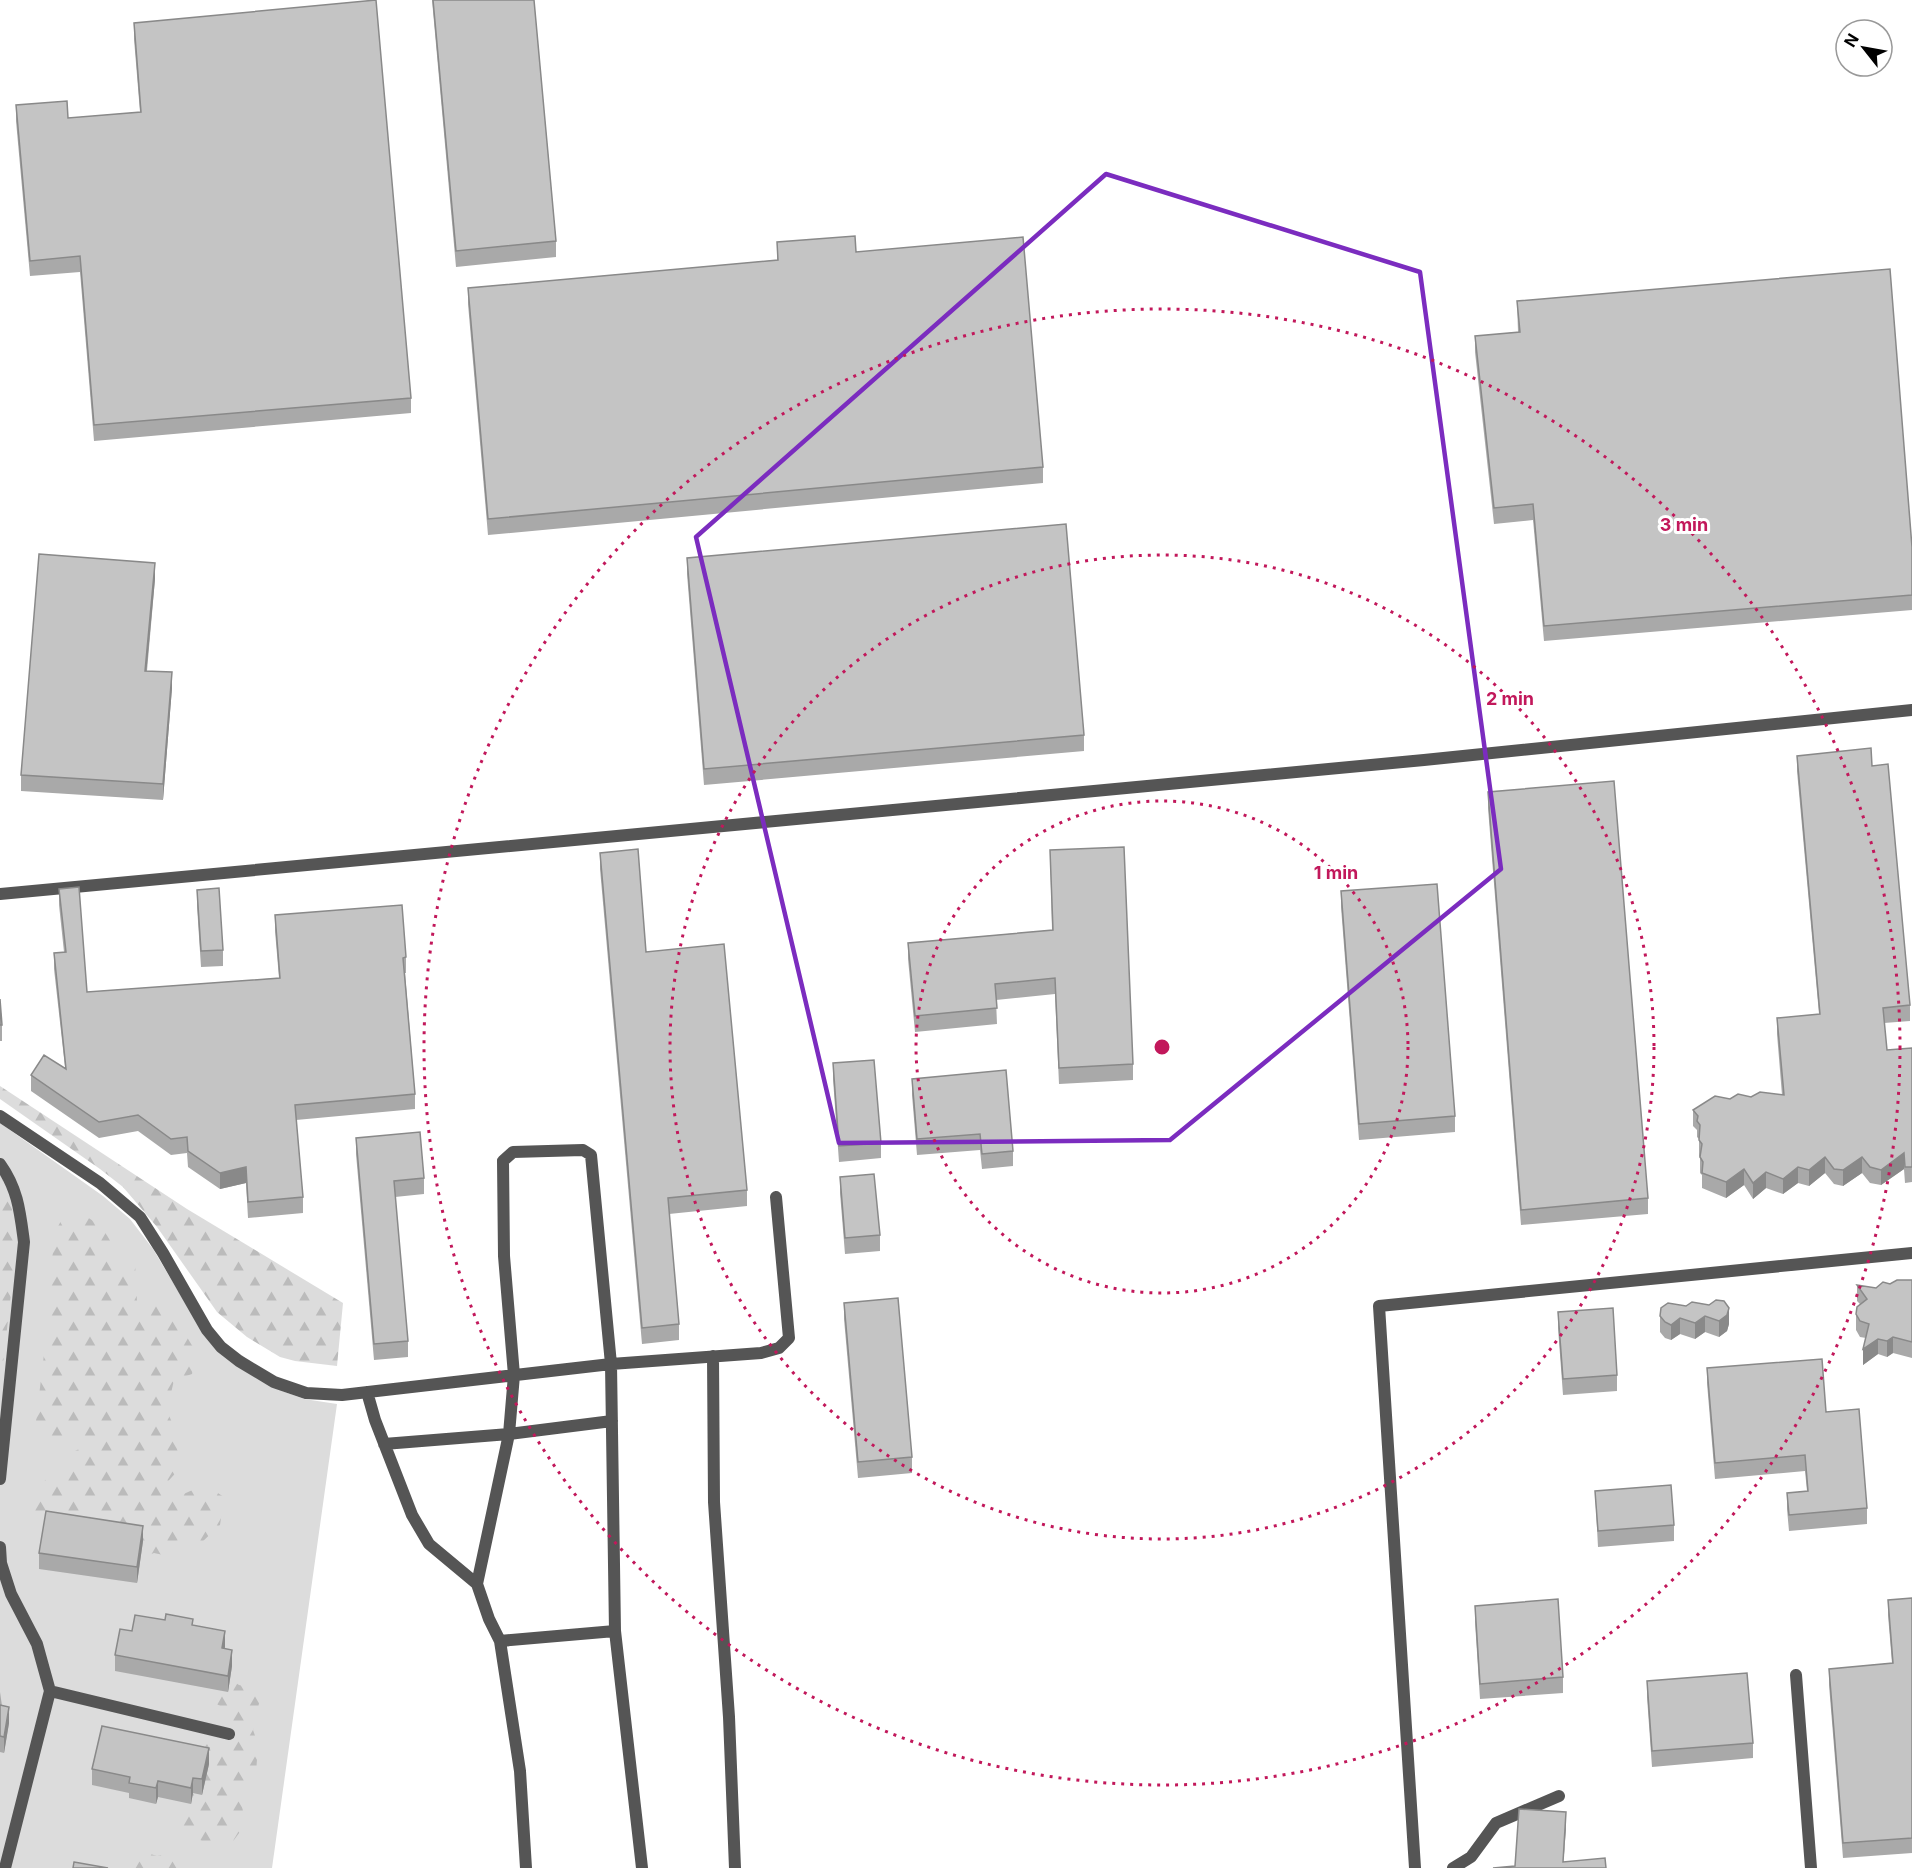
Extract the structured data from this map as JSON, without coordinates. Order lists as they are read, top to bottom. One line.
{"north":"top left","rings":["3 min","2 min","1 min"]}
